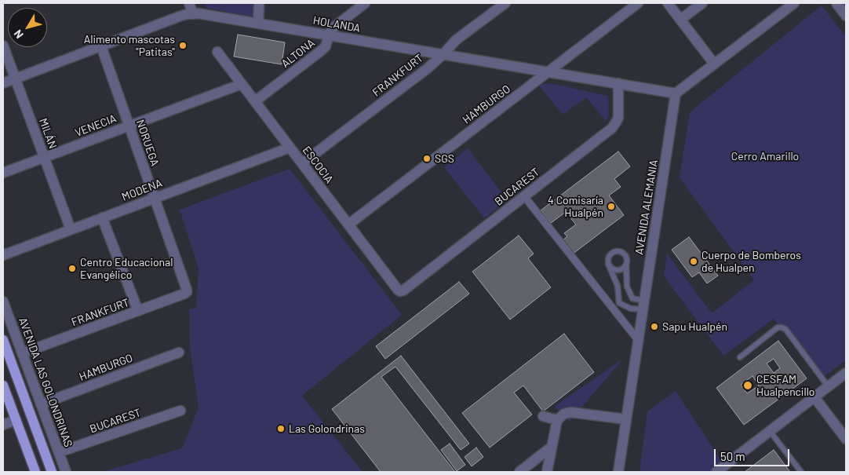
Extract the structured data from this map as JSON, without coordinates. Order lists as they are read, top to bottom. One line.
{"streets":{"street":["HOLANDA","ALTONA","FRANKFURT","HAMBURGO","VENECIA","MILÁN","NORUEGA","ESCOCIA","BUCAREST","MODENA","AVENIDA ALEMANIA","AVENIDA LAS GOLONDRINAS"]},"crossings":[["HOLANDA","ALTONA"],["HOLANDA","FRANKFURT"],["HOLANDA","HAMBURGO"],["HOLANDA","MILÁN"],["HOLANDA","NORUEGA"],["HOLANDA","BUCAREST"],["HOLANDA","AVENIDA ALEMANIA"],["ALTONA","ESCOCIA"],["FRANKFURT","NORUEGA"],["FRANKFURT","ESCOCIA"],["FRANKFURT","AVENIDA LAS GOLONDRINAS"],["HAMBURGO","ESCOCIA"],["HAMBURGO","AVENIDA LAS GOLONDRINAS"],["VENECIA","MILÁN"],["VENECIA","NORUEGA"],["VENECIA","ESCOCIA"],["MILÁN","MODENA"],["NORUEGA","MODENA"],["ESCOCIA","BUCAREST"],["ESCOCIA","MODENA"],["BUCAREST","AVENIDA LAS GOLONDRINAS"]],"parks":["Cerro Amarillo"],"places":["Alimento mascotas \"Patitas\"","SGS","4 Comisaría Hualpén","Cuerpo de Bomberos de Hualpen","Centro Educacional Evangélico","Sapu Hualpén","CESFAM Hualpencillo","Las Golondrinas"],"scale_bar":"50 m","north":"bottom left"}
